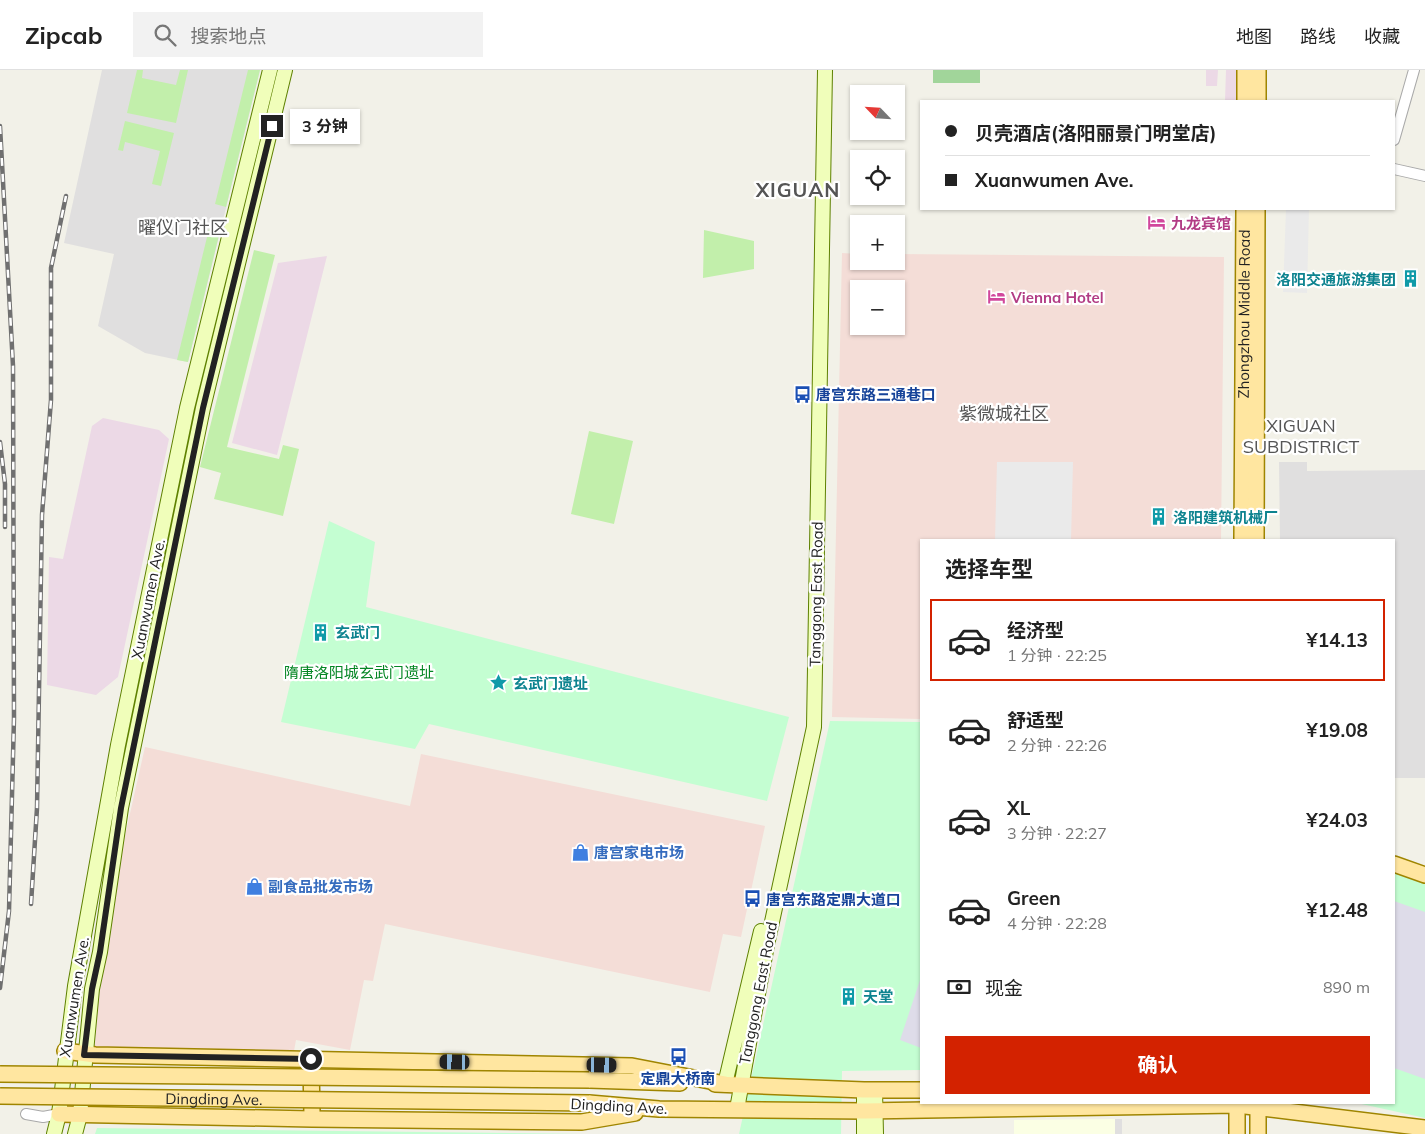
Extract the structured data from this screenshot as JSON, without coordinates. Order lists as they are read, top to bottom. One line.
{"streets":{"main road":["Zhongzhou Middle Road","Tanggong East Road","Xuanwumen Ave.","Dingding Ave."]},"crossings":[["Tanggong East Road","Dingding Ave."]],"districts":["XIGUAN","曜仪门社区","紫微城社区","XIGUAN SUBDISTRICT"],"parks":["隋唐洛阳城玄武门遗址"],"places":{"hotel":["九龙宾馆","Vienna Hotel"],"building":["洛阳交通旅游集团","洛阳建筑机械厂","玄武门","天堂"],"bus stop":["唐宫东路三通巷口","唐宫东路定鼎大道口","定鼎大桥南"],"place":["玄武门遗址"],"shop":["唐宫家电市场","副食品批发市场"]},"north":"top left","page":{"header":"Zipcab","search":"搜索地点","nav":["地图","路线","收藏"],"map_buttons":["+","−"],"banner":["贝壳酒店(洛阳丽景门明堂店)","Xuanwumen Ave."],"bubble":"3 分钟","heading":"选择车型","list":[{"name":"经济型","note":"1 分钟 · 22:25","value":"¥14.13"},{"name":"舒适型","note":"2 分钟 · 22:26","value":"¥19.08"},{"name":"XL","note":"3 分钟 · 22:27","value":"¥24.03"},{"name":"Green","note":"4 分钟 · 22:28","value":"¥12.48"}],"pay":["现金","890 m"],"buttons":"确认"}}
